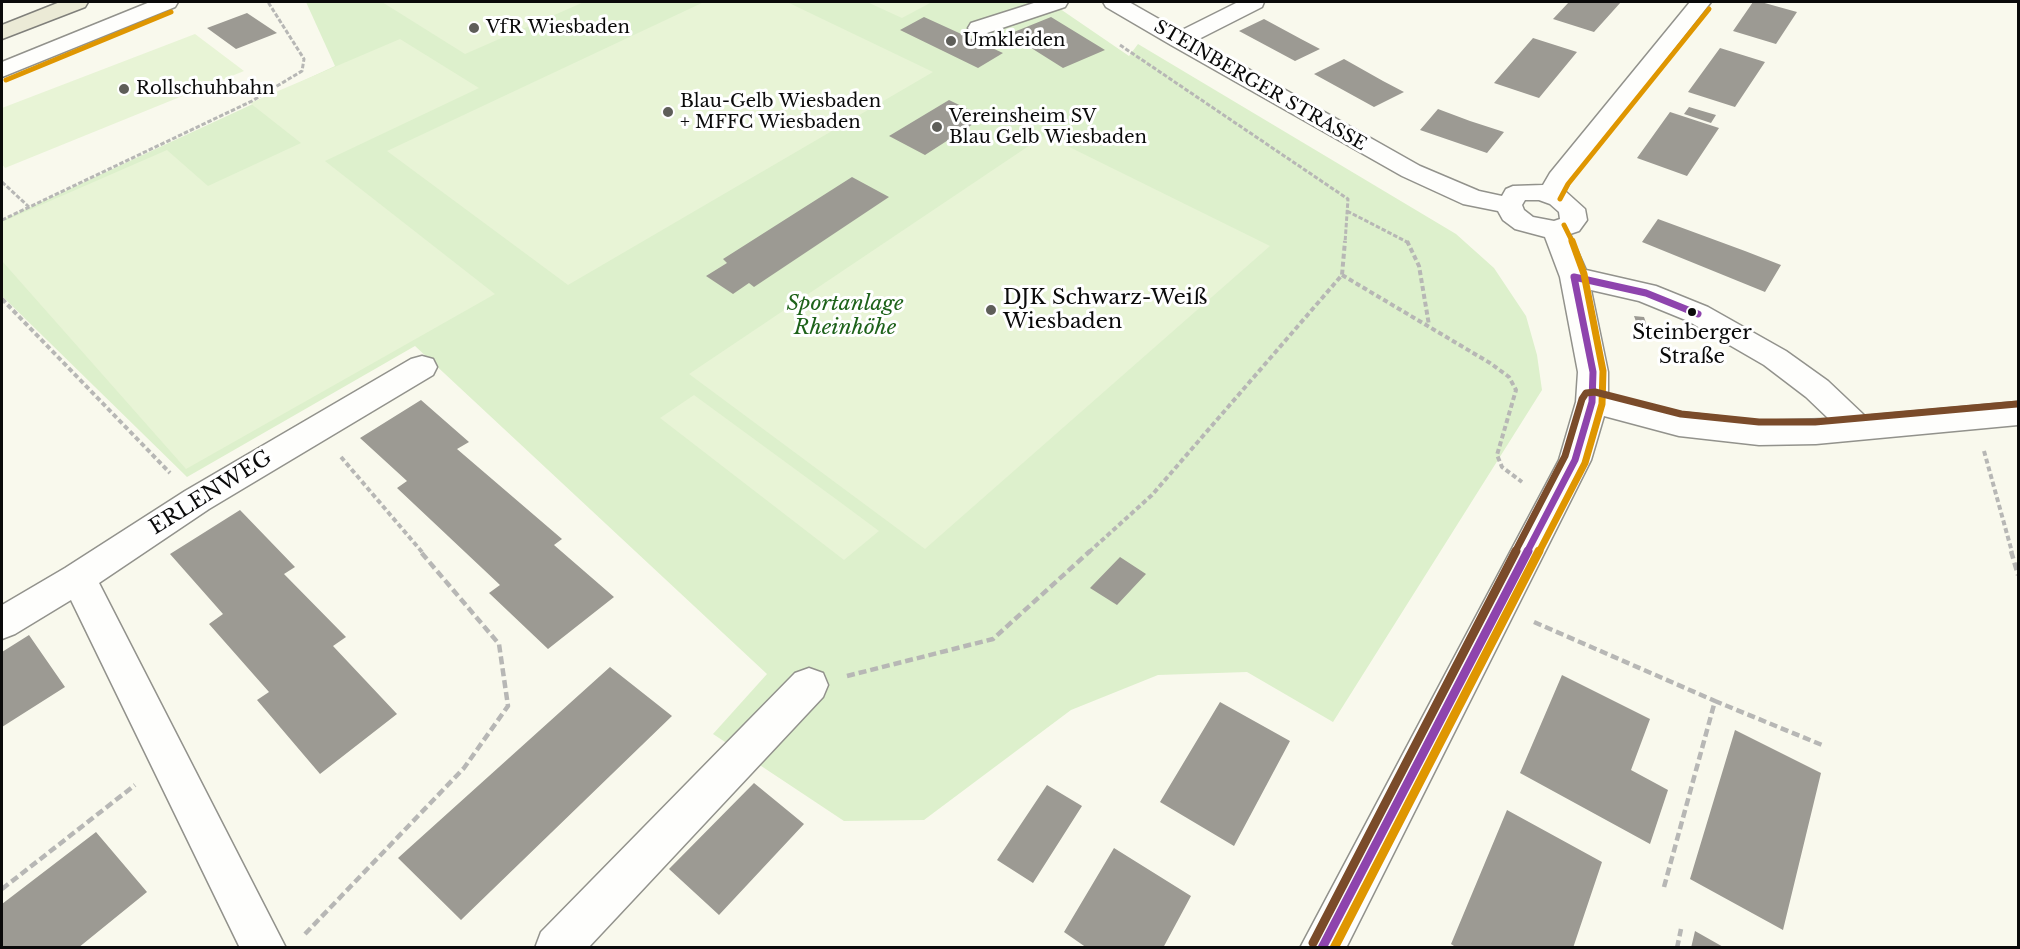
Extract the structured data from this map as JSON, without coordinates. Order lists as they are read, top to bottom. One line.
{"streets":{"street":["STEINBERGER STRASSE","ERLENWEG"]},"parks":["Sportanlage Rheinhöhe"],"places":["VfR Wiesbaden","Umkleiden","Rollschuhbahn","Blau-Gelb Wiesbaden + MFFC Wiesbaden","Vereinsheim SV Blau Gelb Wiesbaden","DJK Schwarz-Weiß Wiesbaden","Steinberger Straße"]}
